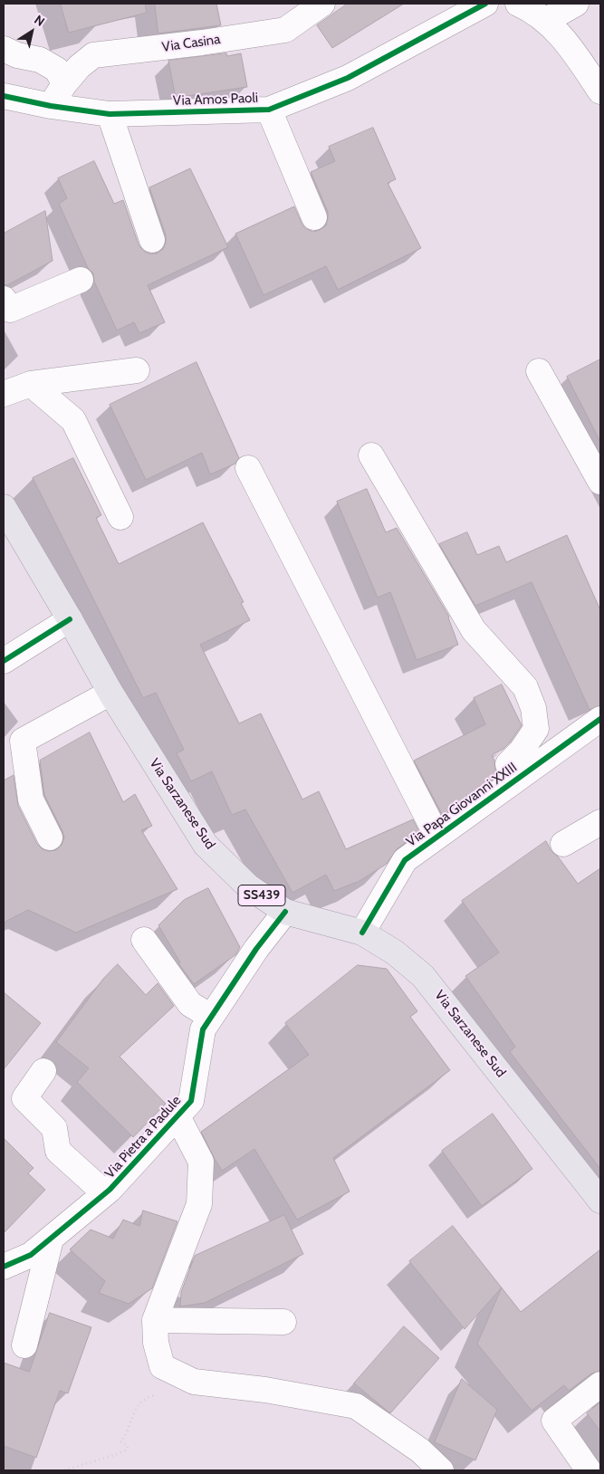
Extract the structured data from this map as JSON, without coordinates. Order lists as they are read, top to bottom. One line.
{"streets":{"main road":["Via Sarzanese Sud","SS439"],"street":["Via Casina","Via Amos Paoli","Via Papa Giovanni XXIII","Via Pietra a Padule"]},"crossings":[["Via Casina","Via Amos Paoli"],["Via Sarzanese Sud","Via Papa Giovanni XXIII"],["Via Sarzanese Sud","Via Pietra a Padule"]],"north":"top right"}
